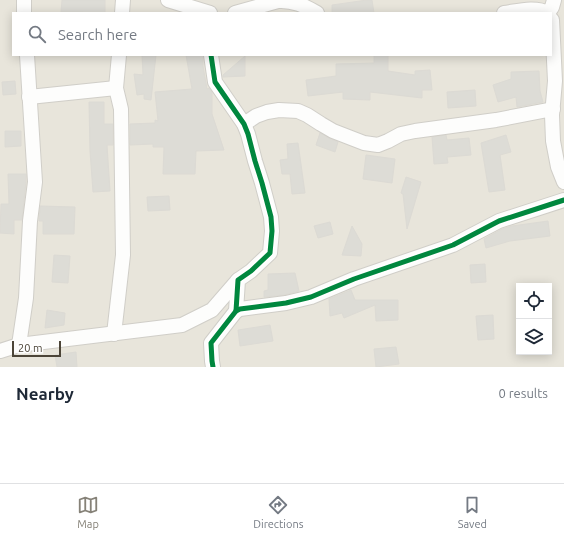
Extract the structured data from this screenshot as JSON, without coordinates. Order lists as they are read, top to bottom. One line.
{"scale_bar":"20 m","page":{"search":"Search here","scale":"20 m","heading":["Nearby","0 results"],"nav":["Map","Directions","Saved"]}}
